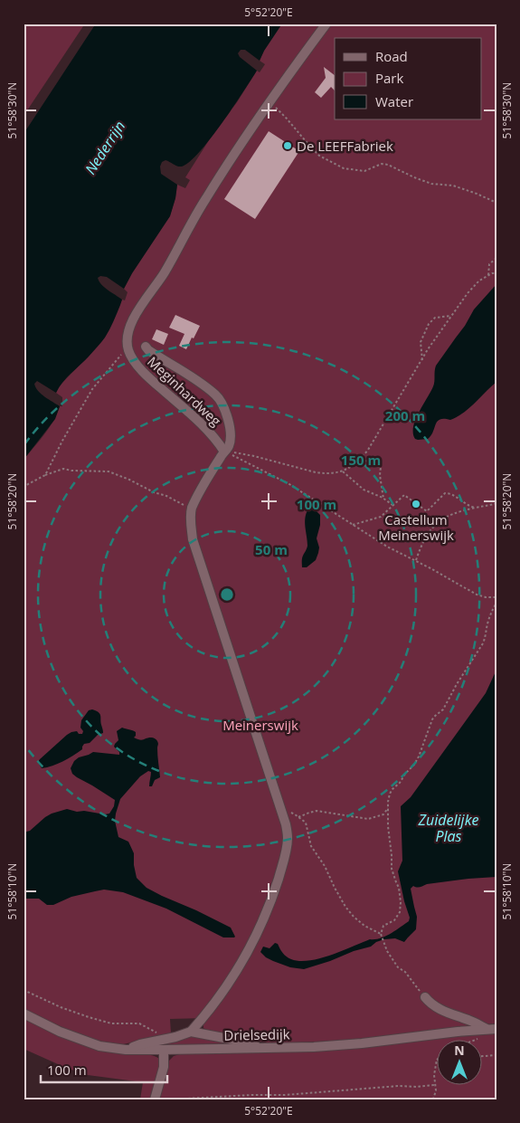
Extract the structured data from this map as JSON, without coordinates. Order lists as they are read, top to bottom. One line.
{"streets":{"street":["Meginhardweg","Drielsedijk"]},"water":["Nederrijn","Zuidelijke Plas"],"parks":["Meinerswijk"],"places":["De LEEFFabriek","Castellum Meinerswijk"],"legend":["Road","Park","Water"],"scale_bar":"100 m","north":"top","coordinates":["5°52'20\"E","51°58'30\"N","51°58'20\"N","51°58'10\"N"],"rings":["200 m","150 m","100 m","50 m"]}
